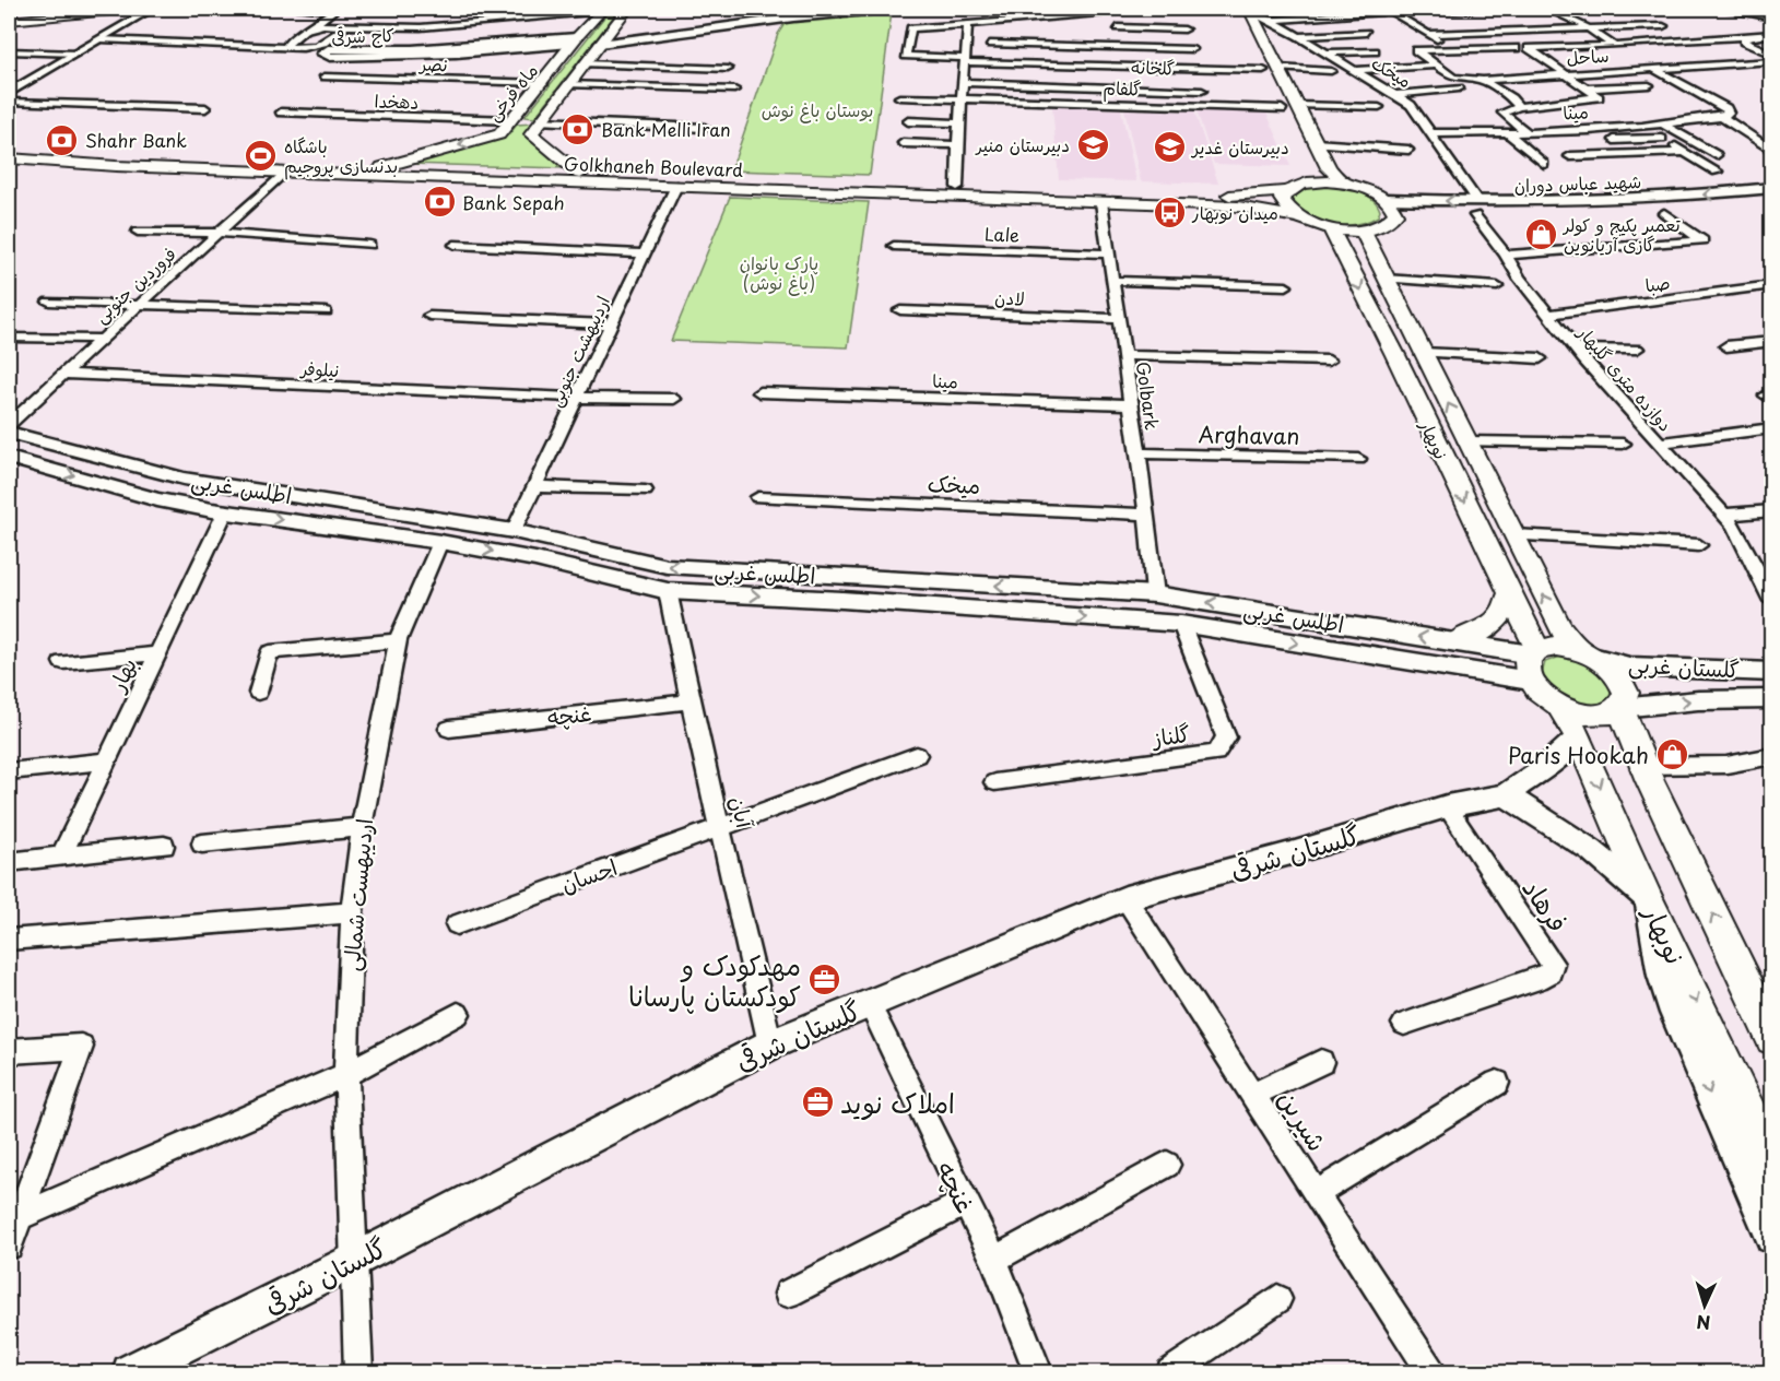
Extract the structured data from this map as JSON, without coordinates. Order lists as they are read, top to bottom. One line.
{"streets":{"main road":["ماه فرخی","Golkhaneh Boulevard","نوبهار"],"street":["کاج شرقی","ساحل","نصر","گلخانه","میخک","گلفام","دهخدا","مینا","شهید عباس دوران","Lale","صبا","فروردین جنوبی","لادن","اردیبهشت جنوبی","نیلوفر","دوازده متری گلبهار","Golbark","Arghavan","اطلس غربی","گلستان غربی","بهار","غنچه","گلناز","آبان","گلستان شرقی","احسان","اردیبهست شمالی","فرهاد","شیرین"]},"crossings":[["کاج شرقی","ماه فرخی"],["نصر","ماه فرخی"],["میخک","مینا"],["میخک","شهید عباس دوران"],["میخک","دوازده متری گلبهار"],["میخک","Golbark"],["ماه فرخی","دهخدا"],["ماه فرخی","Golkhaneh Boulevard"],["مینا","Golbark"],["Golkhaneh Boulevard","فروردین جنوبی"],["Golkhaneh Boulevard","اردیبهشت جنوبی"],["Golkhaneh Boulevard","Golbark"],["شهید عباس دوران","دوازده متری گلبهار"],["Lale","Golbark"],["صبا","دوازده متری گلبهار"],["فروردین جنوبی","نیلوفر"],["لادن","Golbark"],["اردیبهشت جنوبی","نیلوفر"],["اردیبهشت جنوبی","اطلس غربی"],["Golbark","Arghavan"],["Golbark","اطلس غربی"],["نوبهار","اطلس غربی"],["نوبهار","گلستان غربی"],["نوبهار","گلستان شرقی"],["اطلس غربی","بهار"],["اطلس غربی","گلناز"],["اطلس غربی","آبان"],["اطلس غربی","اردیبهست شمالی"],["غنچه","آبان"],["غنچه","گلستان شرقی"],["آبان","گلستان شرقی"],["آبان","احسان"],["گلستان شرقی","اردیبهست شمالی"],["گلستان شرقی","فرهاد"],["گلستان شرقی","شیرین"]],"parks":["بوستان باغ نوش","پارک بانوان (باغ نوش)"],"places":{"bank":["Bank Melli Iran","Shahr Bank","Bank Sepah"],"school or university":["دبیرستان منیر","دبیرستان غدیر"],"sports":["باشگاه بدنسازی پروجیم"],"bus stop":["میدان نوبهار"],"shop":["تعمیر پکیج و کولر گازی آریانوین","Paris Hookah"],"office":["مهدکودک و کودکستان پارسانا","املاک نوید"]},"north":"bottom"}
